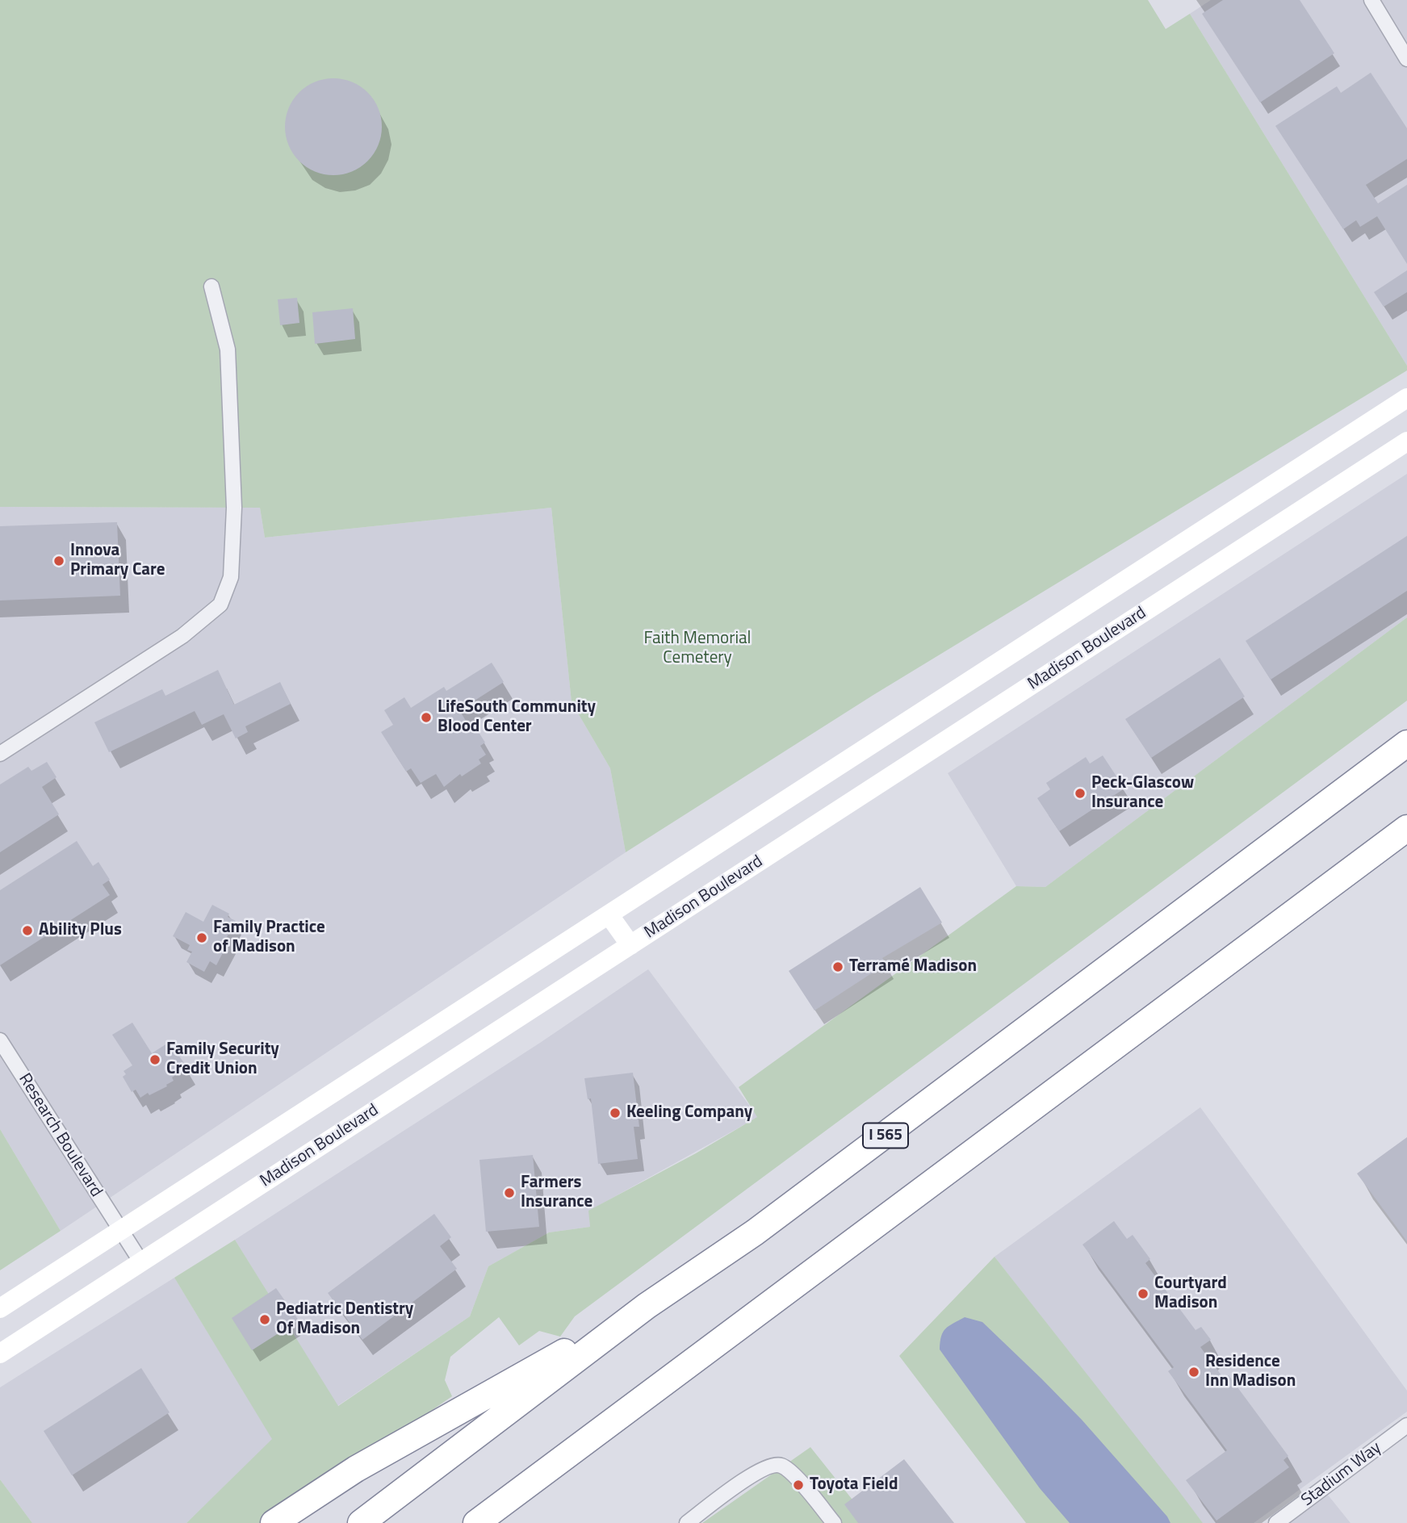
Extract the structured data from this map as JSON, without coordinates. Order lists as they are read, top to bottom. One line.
{"streets":{"highway":["I 565"],"main road":["Madison Boulevard"],"street":["Research Boulevard","Stadium Way"]},"crossings":[["Madison Boulevard","Research Boulevard"]],"parks":["Faith Memorial Cemetery"],"places":["Innova Primary Care","LifeSouth Community Blood Center","Peck-Glascow Insurance","Ability Plus","Family Practice of Madison","Terramé Madison","Family Security Credit Union","Keeling Company","Farmers Insurance","Courtyard Madison","Pediatric Dentistry Of Madison","Residence Inn Madison","Toyota Field"]}
